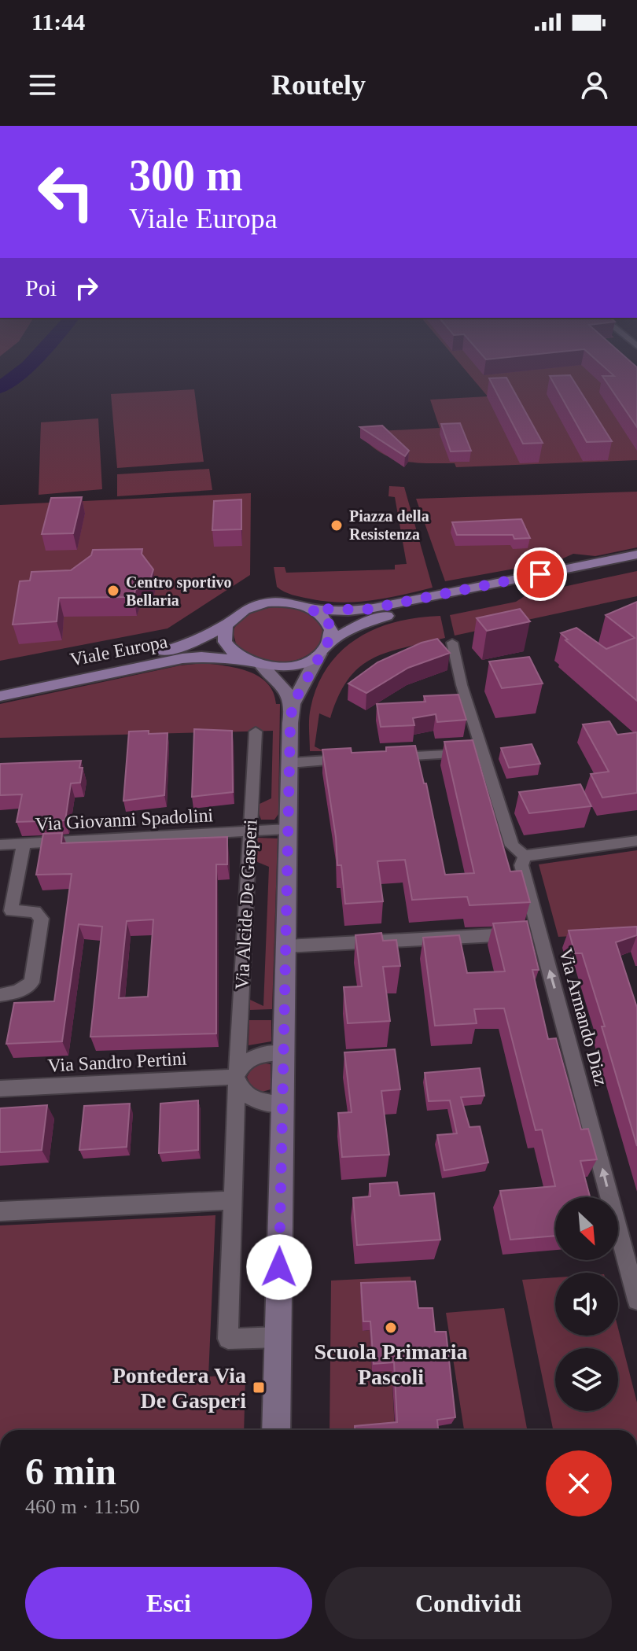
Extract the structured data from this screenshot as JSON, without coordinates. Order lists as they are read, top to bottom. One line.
{"streets":{"main road":["Viale Europa"],"street":["Via Giovanni Spadolini","Via Alcide De Gasperi","Via Armando Diaz","Via Sandro Pertini"]},"crossings":[["Viale Europa","Via Alcide De Gasperi"],["Via Giovanni Spadolini","Via Alcide De Gasperi"],["Via Alcide De Gasperi","Via Sandro Pertini"]],"one_way":["Via Armando Diaz"],"places":{"other":["Piazza della Resistenza","Centro sportivo Bellaria","Scuola Primaria Pascoli"],"transit":["Pontedera Via De Gasperi"]},"north":"bottom right","page":{"status":"11:44","header":"Routely","turn":["300 m","Viale Europa"],"then":"Poi","heading":["6 min","460 m · 11:50"],"buttons":["Esci","Condividi"]}}
